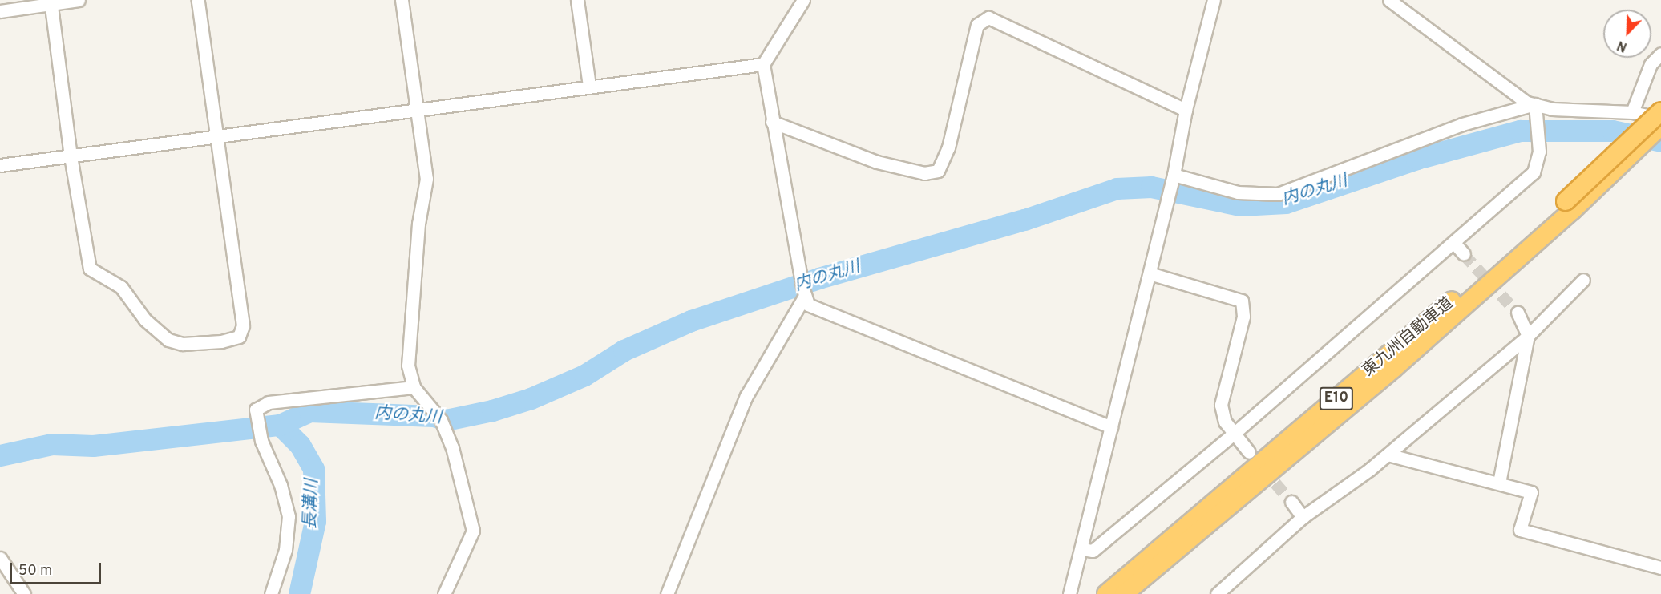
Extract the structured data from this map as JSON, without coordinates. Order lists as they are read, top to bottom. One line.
{"streets":{"highway":["東九州自動車道","E10"]},"water":["内の丸川","長溝川"],"scale_bar":"50 m","north":"bottom left"}
